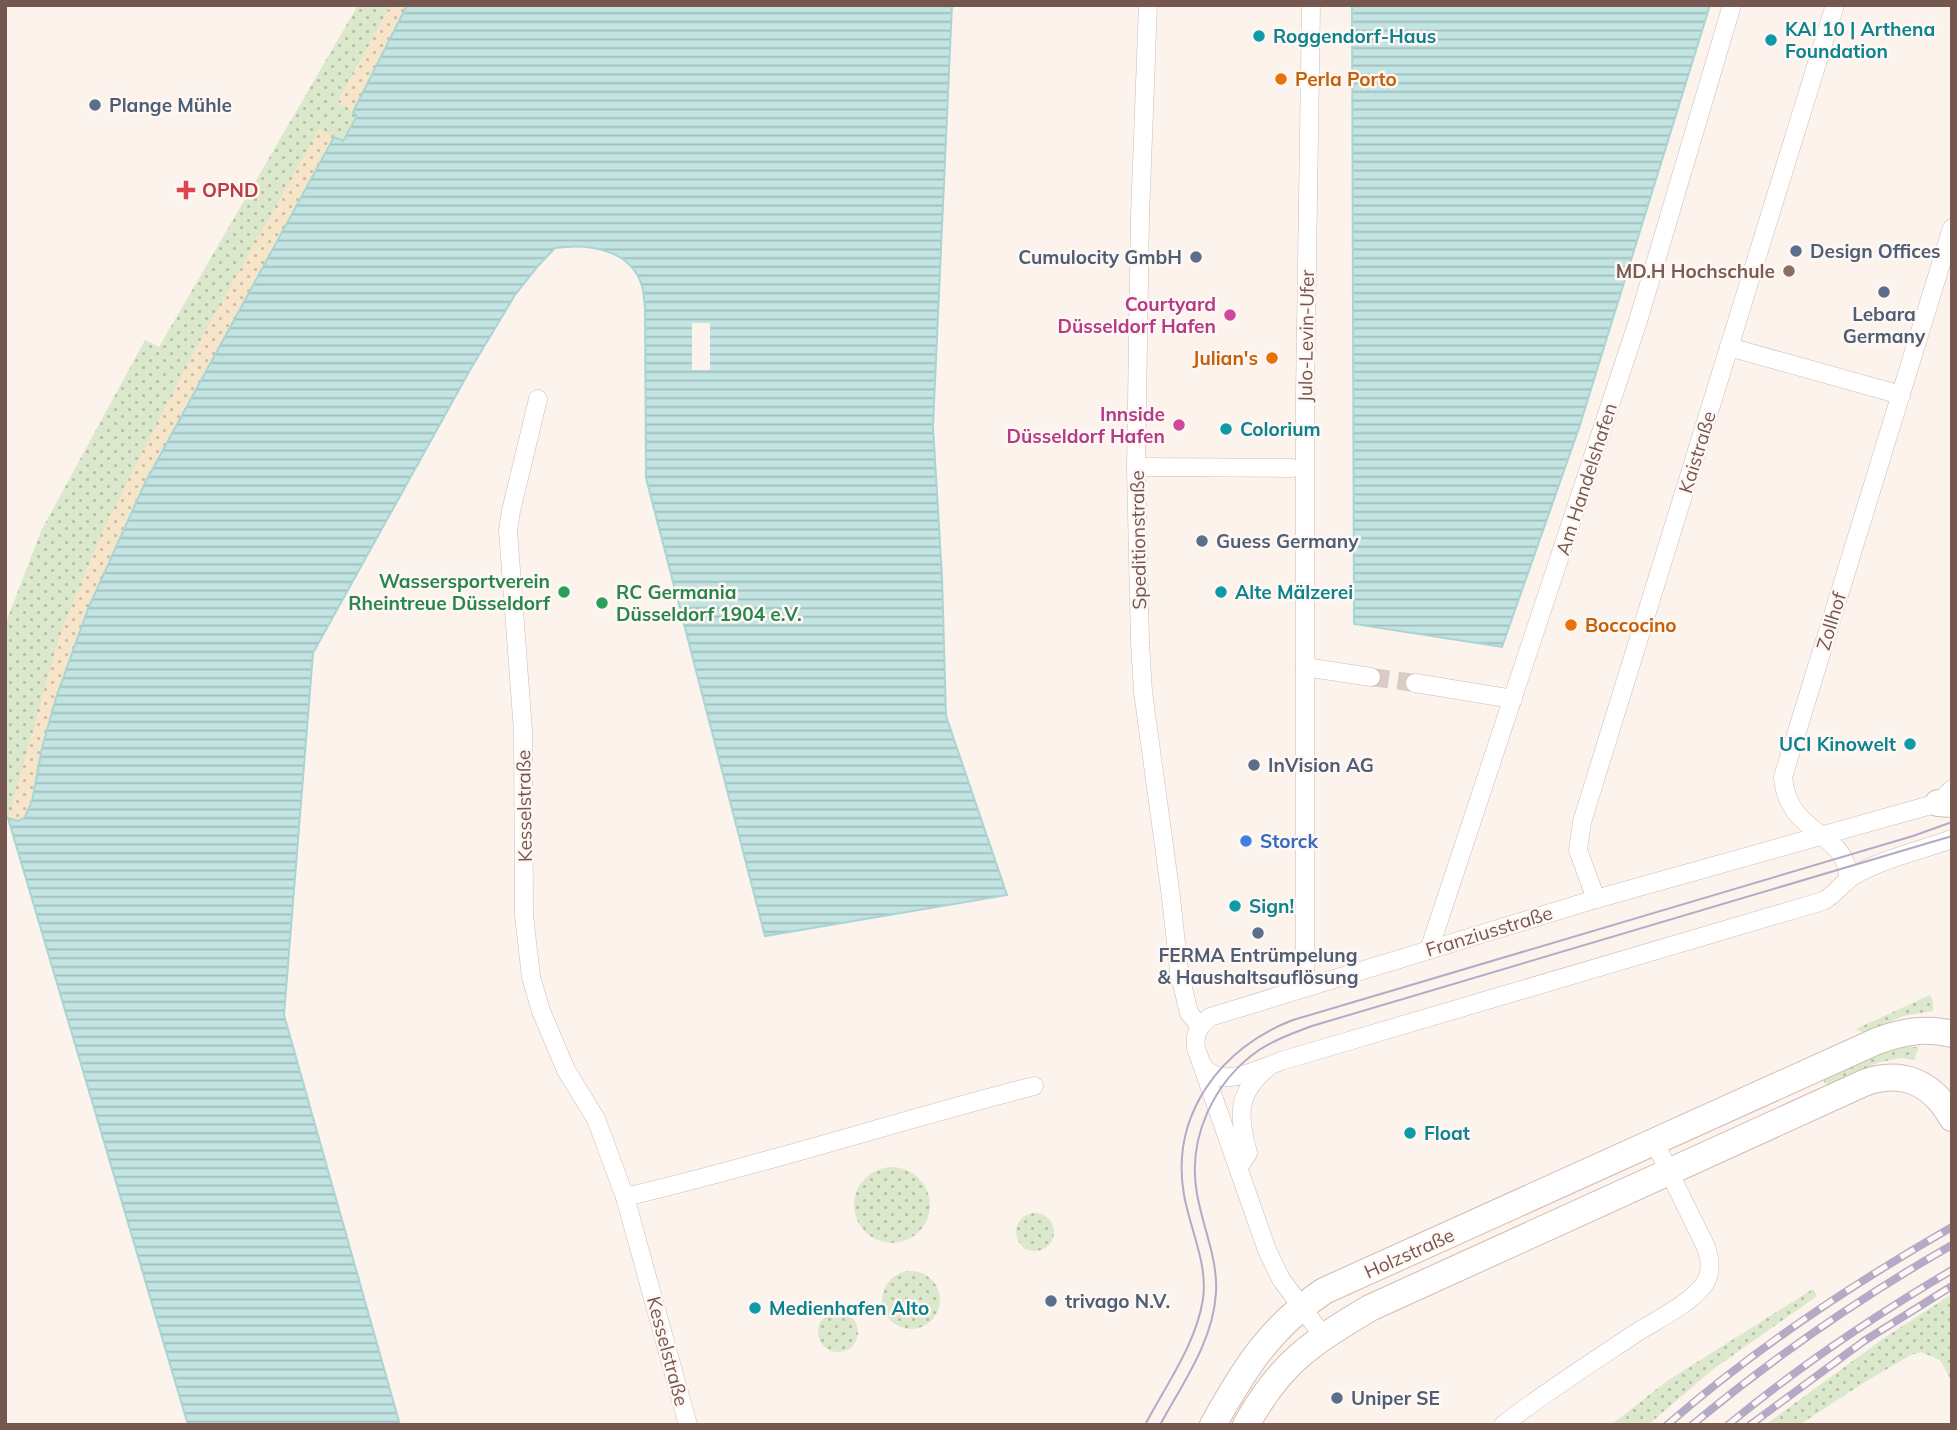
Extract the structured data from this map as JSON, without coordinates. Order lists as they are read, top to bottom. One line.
{"streets":{"main road":["Holzstraße"],"street":["Julo-Levin-Ufer","Kaistraße","Am Handelshafen","Speditionstraße","Zollhof","Kesselstraße","Franziusstraße"]},"crossings":[["Julo-Levin-Ufer","Franziusstraße"],["Kaistraße","Franziusstraße"],["Am Handelshafen","Franziusstraße"],["Speditionstraße","Franziusstraße"],["Zollhof","Franziusstraße"]],"places":{"other":["Roggendorf-Haus","KAI 10 | Arthena Foundation","Perla Porto","Plange Mühle","Design Offices","Cumulocity GmbH","MD.H Hochschule","Lebara Germany","Courtyard Düsseldorf Hafen","Julian's","Innside Düsseldorf Hafen","Colorium","Guess Germany","Wassersportverein Rheintreue Düsseldorf","Alte Mälzerei","RC Germania Düsseldorf 1904 e.V.","Boccocino","UCI Kinowelt","InVision AG","Storck","Sign!","FERMA Entrümpelung & Haushaltsauflösung","Float","trivago N.V.","Medienhafen Alto","Uniper SE"],"health":["OPND"]}}
